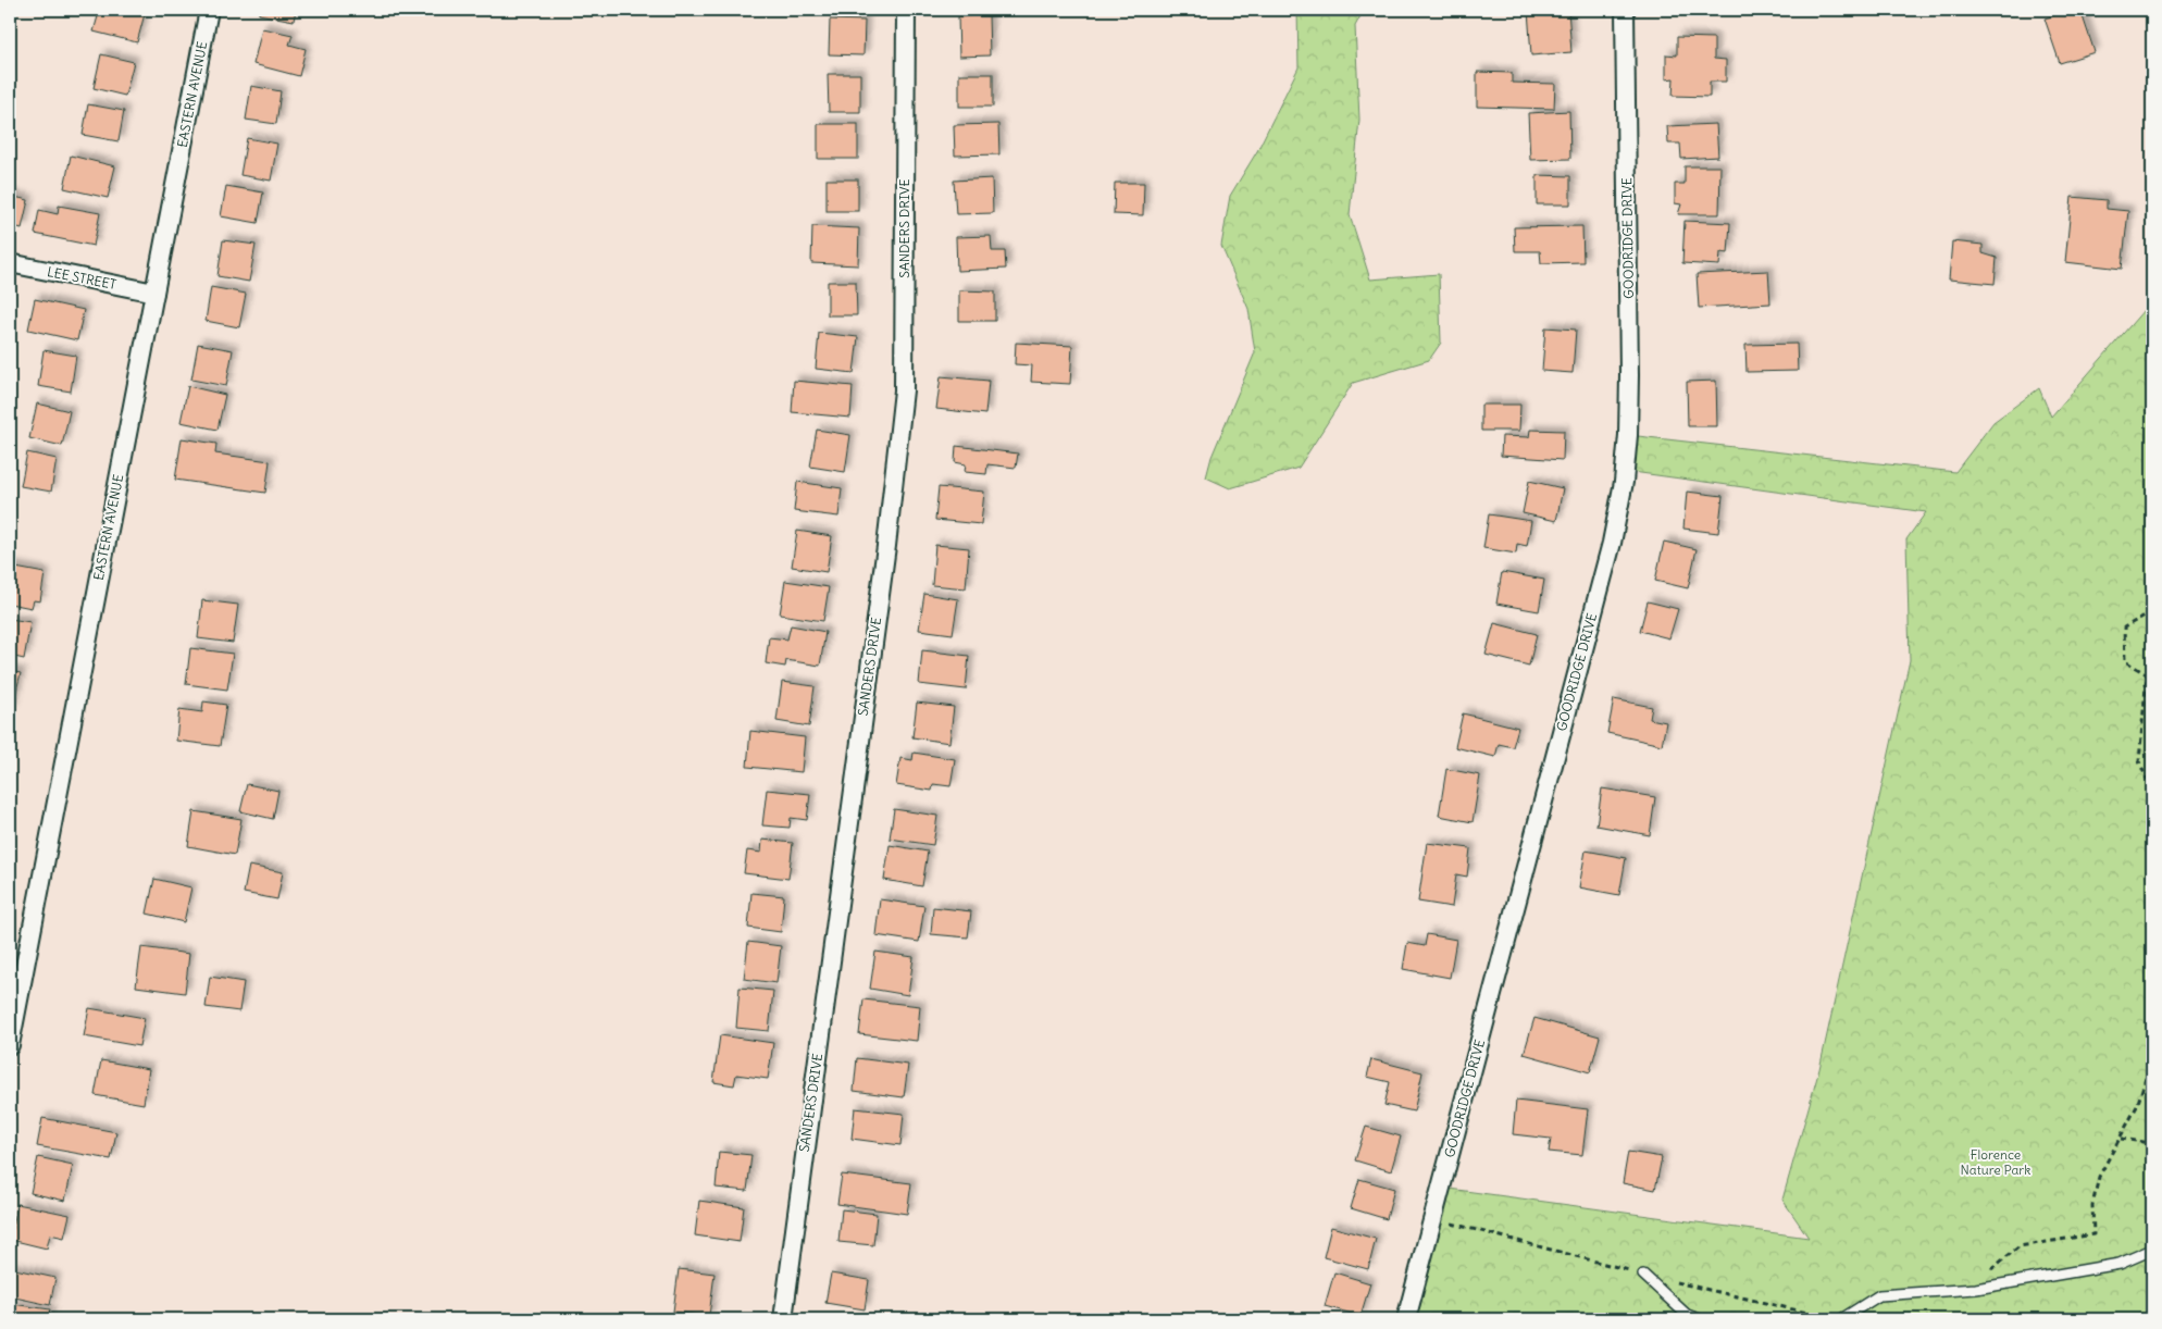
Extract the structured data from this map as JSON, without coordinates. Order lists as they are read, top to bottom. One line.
{"streets":{"street":["EASTERN AVENUE","SANDERS DRIVE","GOODRIDGE DRIVE","LEE STREET"]},"crossings":[["EASTERN AVENUE","LEE STREET"]],"parks":["Florence Nature Park"]}
